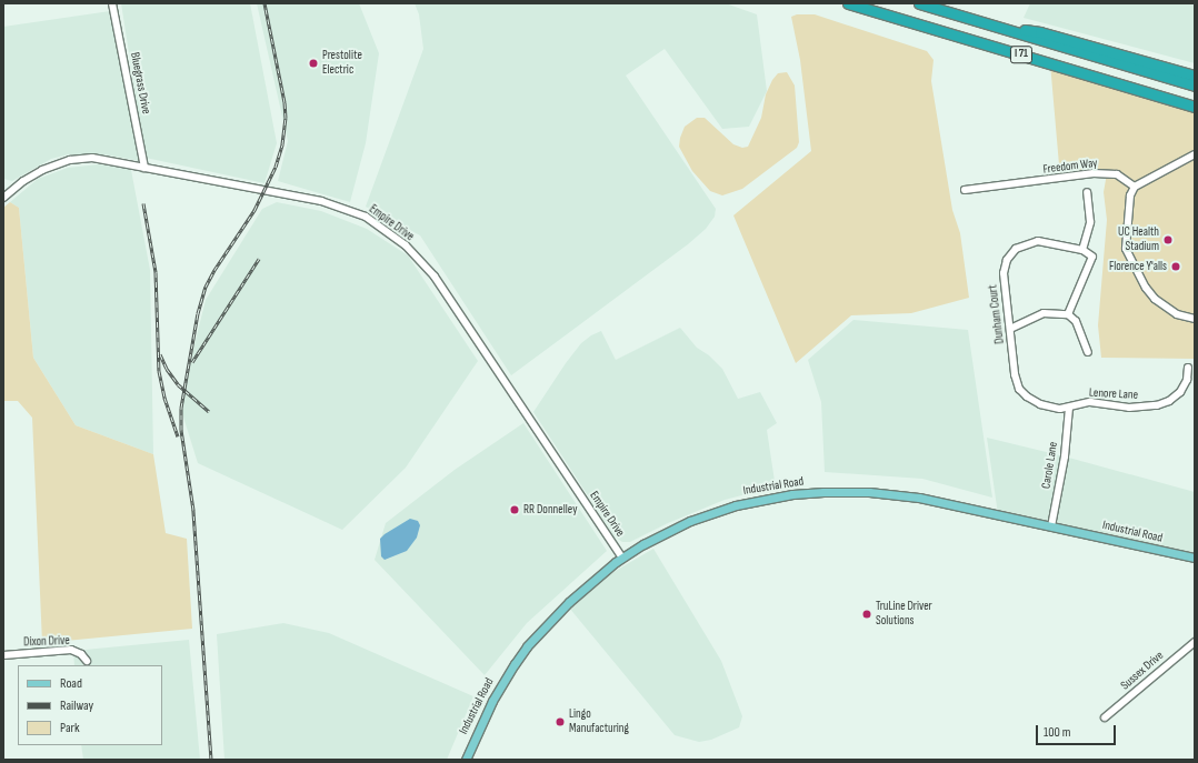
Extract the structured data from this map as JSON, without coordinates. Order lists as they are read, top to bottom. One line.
{"streets":{"highway":["I 71"],"main road":["Industrial Road"],"street":["Bluegrass Drive","Freedom Way","Empire Drive","Dunham Court","Lenore Lane","Carole Lane","Dixon Drive","Sussex Drive"]},"crossings":[["Bluegrass Drive","Empire Drive"],["Empire Drive","Industrial Road"],["Dunham Court","Lenore Lane"],["Dunham Court","Carole Lane"],["Lenore Lane","Carole Lane"],["Carole Lane","Industrial Road"]],"places":["Prestolite Electric","UC Health Stadium","Florence Y'alls","RR Donnelley","TruLine Driver Solutions","Lingo Manufacturing"],"legend":["Road","Railway","Park"],"scale_bar":"100 m"}
